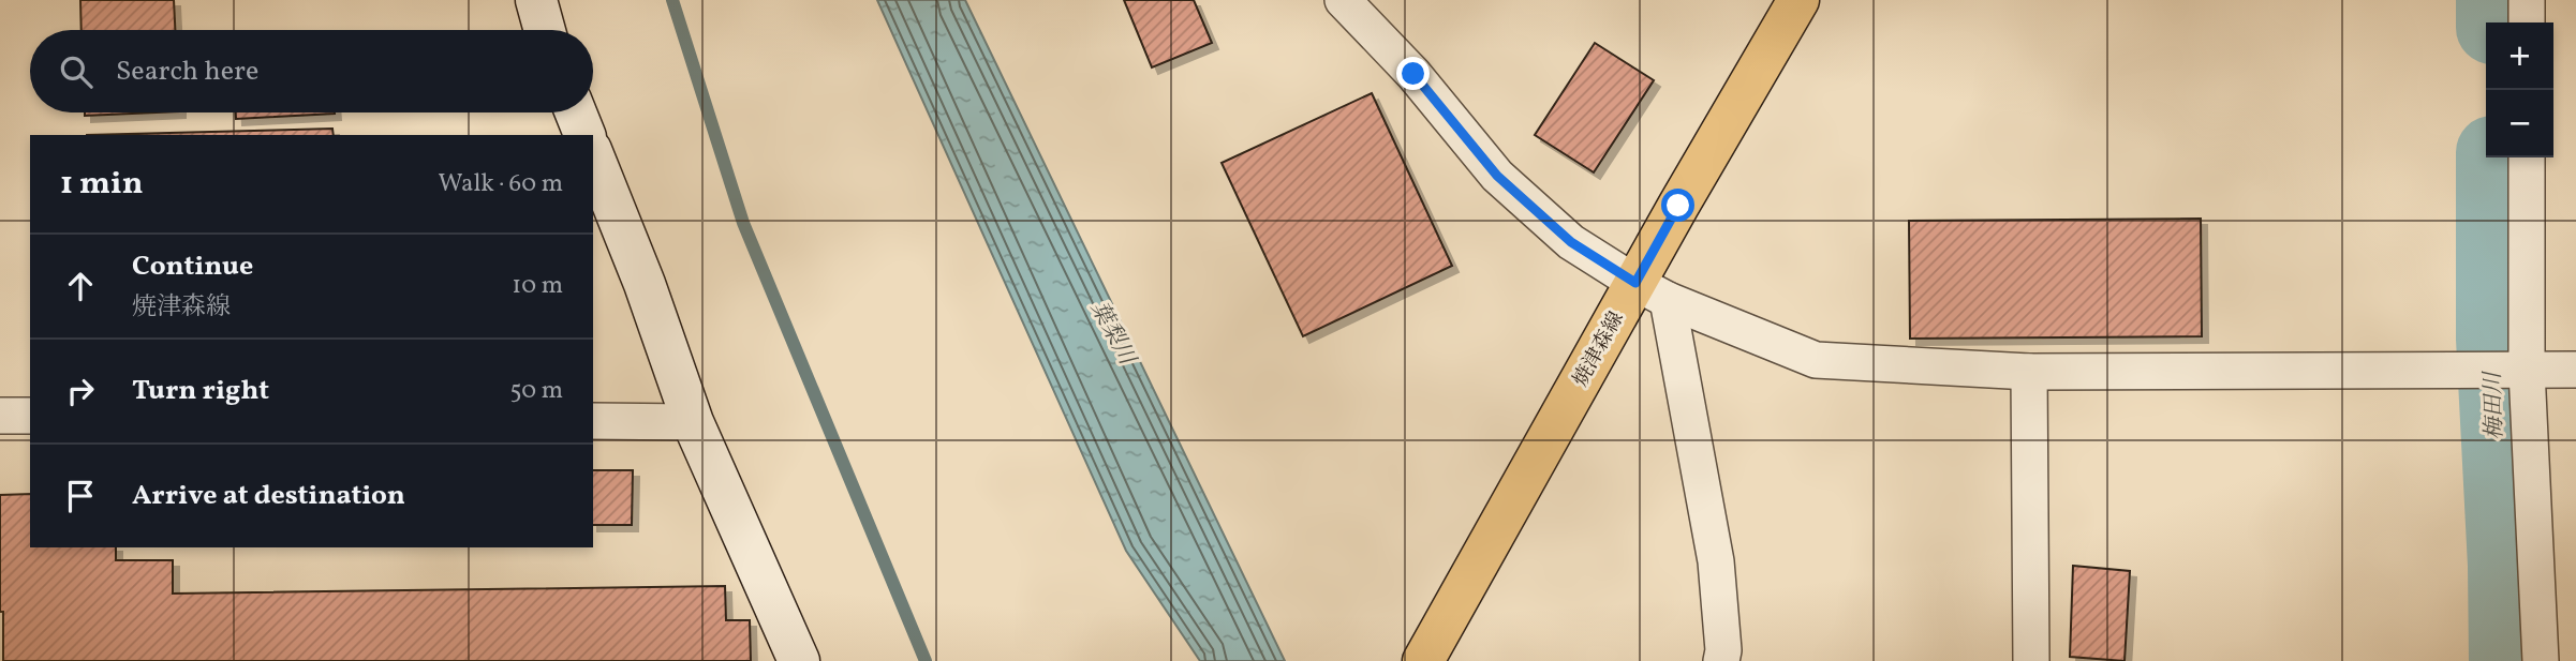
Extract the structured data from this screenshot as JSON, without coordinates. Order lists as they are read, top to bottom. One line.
{"streets":{"main road":["焼津森線"]},"water":["葉梨川","梅田川"],"page":{"map_buttons":["+","−"],"search":"Search here","heading":["1 min","Walk · 60 m"],"list":[["Continue","焼津森線","10 m"],["Turn right","50 m"],"Arrive at destination"]}}
